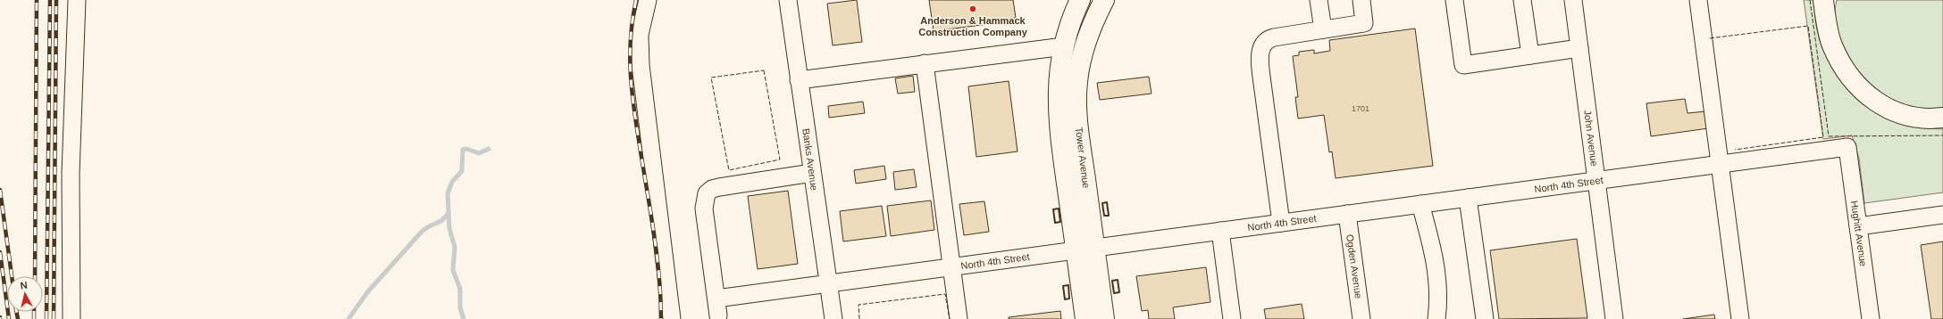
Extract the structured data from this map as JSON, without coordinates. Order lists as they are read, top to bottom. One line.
{"streets":{"main road":["Tower Avenue"],"street":["John Avenue","Banks Avenue","North 4th Street","Hughitt Avenue","Ogden Avenue"]},"crossings":[["John Avenue","North 4th Street"],["Tower Avenue","North 4th Street"],["Banks Avenue","North 4th Street"],["North 4th Street","Hughitt Avenue"],["North 4th Street","Ogden Avenue"]],"places":["Anderson & Hammack Construction Company"],"house_numbers":["1701"],"north":"top"}
